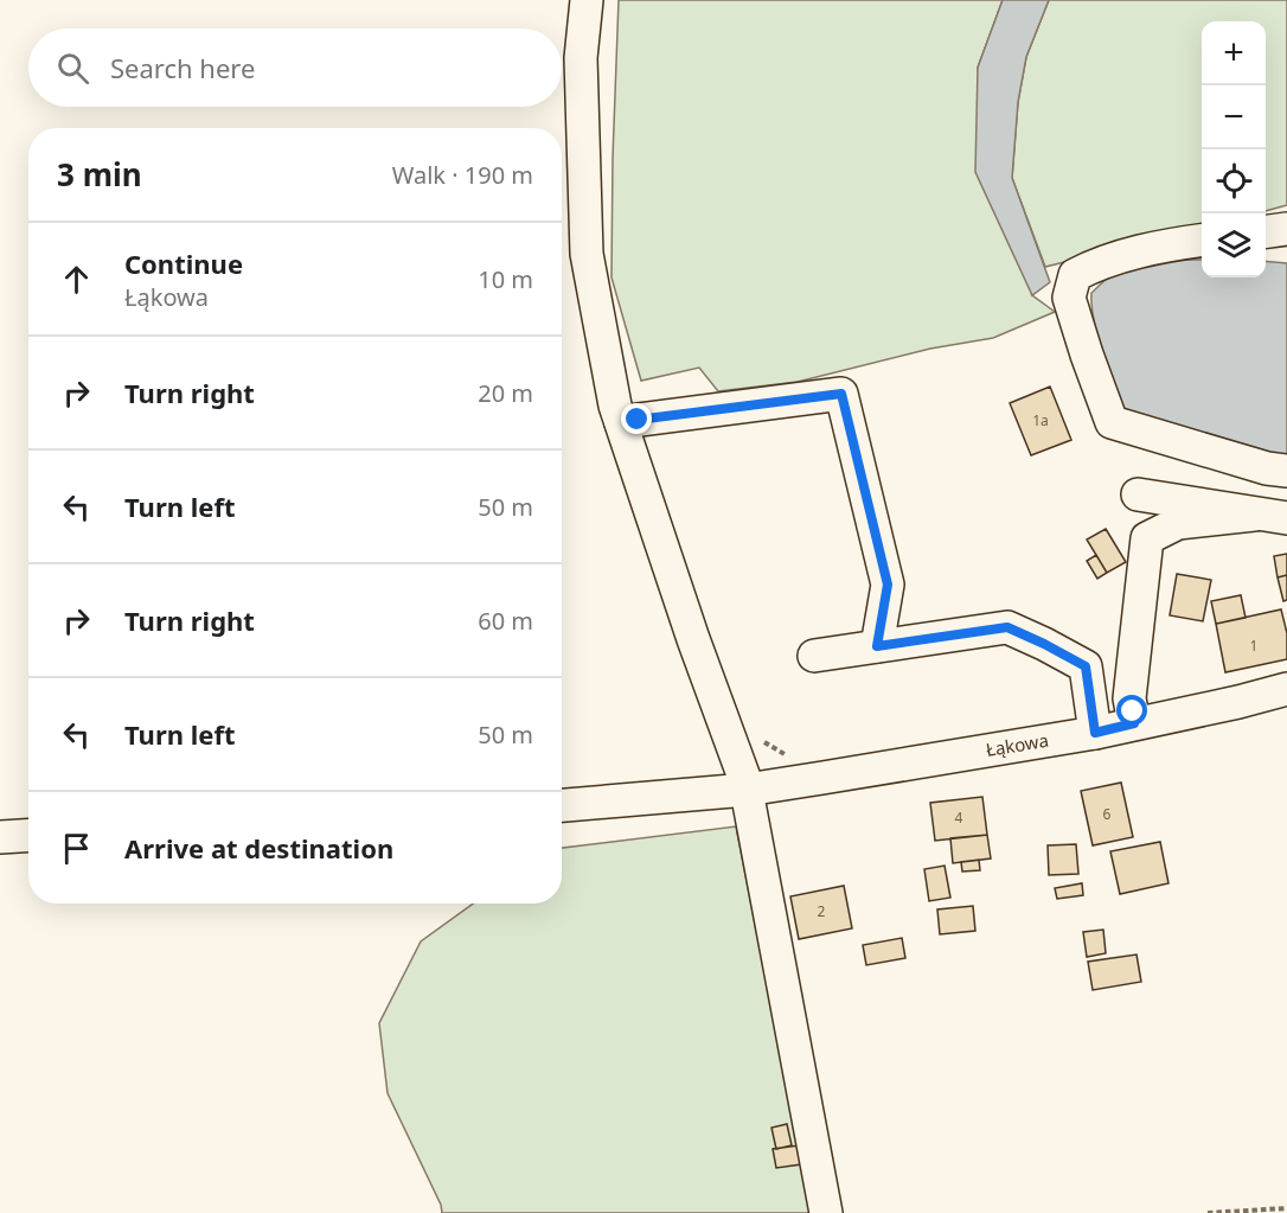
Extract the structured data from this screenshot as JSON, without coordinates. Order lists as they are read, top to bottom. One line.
{"streets":{"street":["Łąkowa"]},"house_numbers":["1a","1","6","4","2"],"page":{"map_buttons":["+","−"],"search":"Search here","heading":["3 min","Walk · 190 m"],"list":[["Continue","Łąkowa","10 m"],["Turn right","20 m"],["Turn left","50 m"],["Turn right","60 m"],["Turn left","50 m"],"Arrive at destination"]}}
